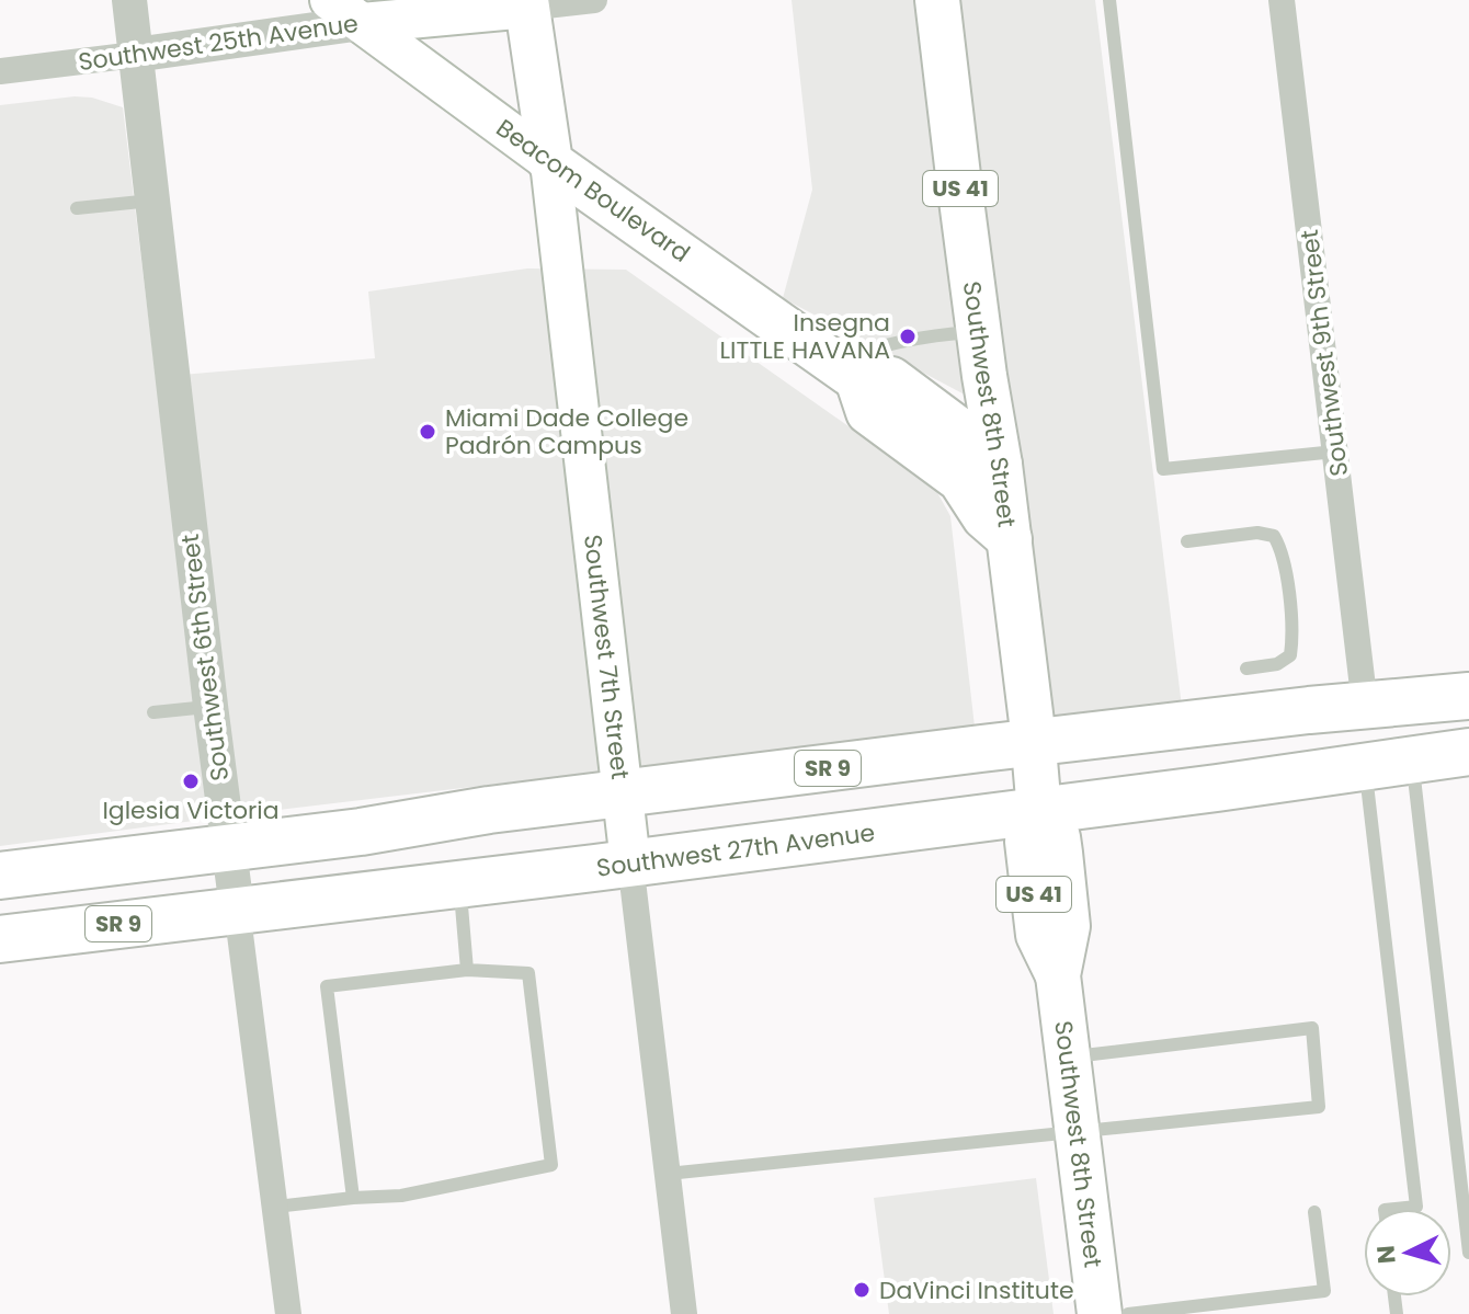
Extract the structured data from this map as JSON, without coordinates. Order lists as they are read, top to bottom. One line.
{"streets":{"highway":["SR 9","Southwest 27th Avenue"],"main road":["Southwest 25th Avenue","US 41","Beacom Boulevard","Southwest 8th Street","Southwest 7th Street"],"street":["Southwest 9th Street","Southwest 6th Street"]},"crossings":[["Southwest 25th Avenue","Beacom Boulevard"],["Southwest 25th Avenue","Southwest 7th Street"],["Southwest 25th Avenue","Southwest 6th Street"],["Beacom Boulevard","Southwest 8th Street"],["Beacom Boulevard","Southwest 7th Street"],["Southwest 9th Street","SR 9"],["Southwest 8th Street","SR 9"],["Southwest 8th Street","Southwest 27th Avenue"],["Southwest 7th Street","SR 9"],["Southwest 7th Street","Southwest 27th Avenue"],["Southwest 6th Street","SR 9"],["Southwest 6th Street","Southwest 27th Avenue"]],"places":["Insegna LITTLE HAVANA","Miami Dade College Padrón Campus","Iglesia Victoria","DaVinci Institute"],"north":"left"}
